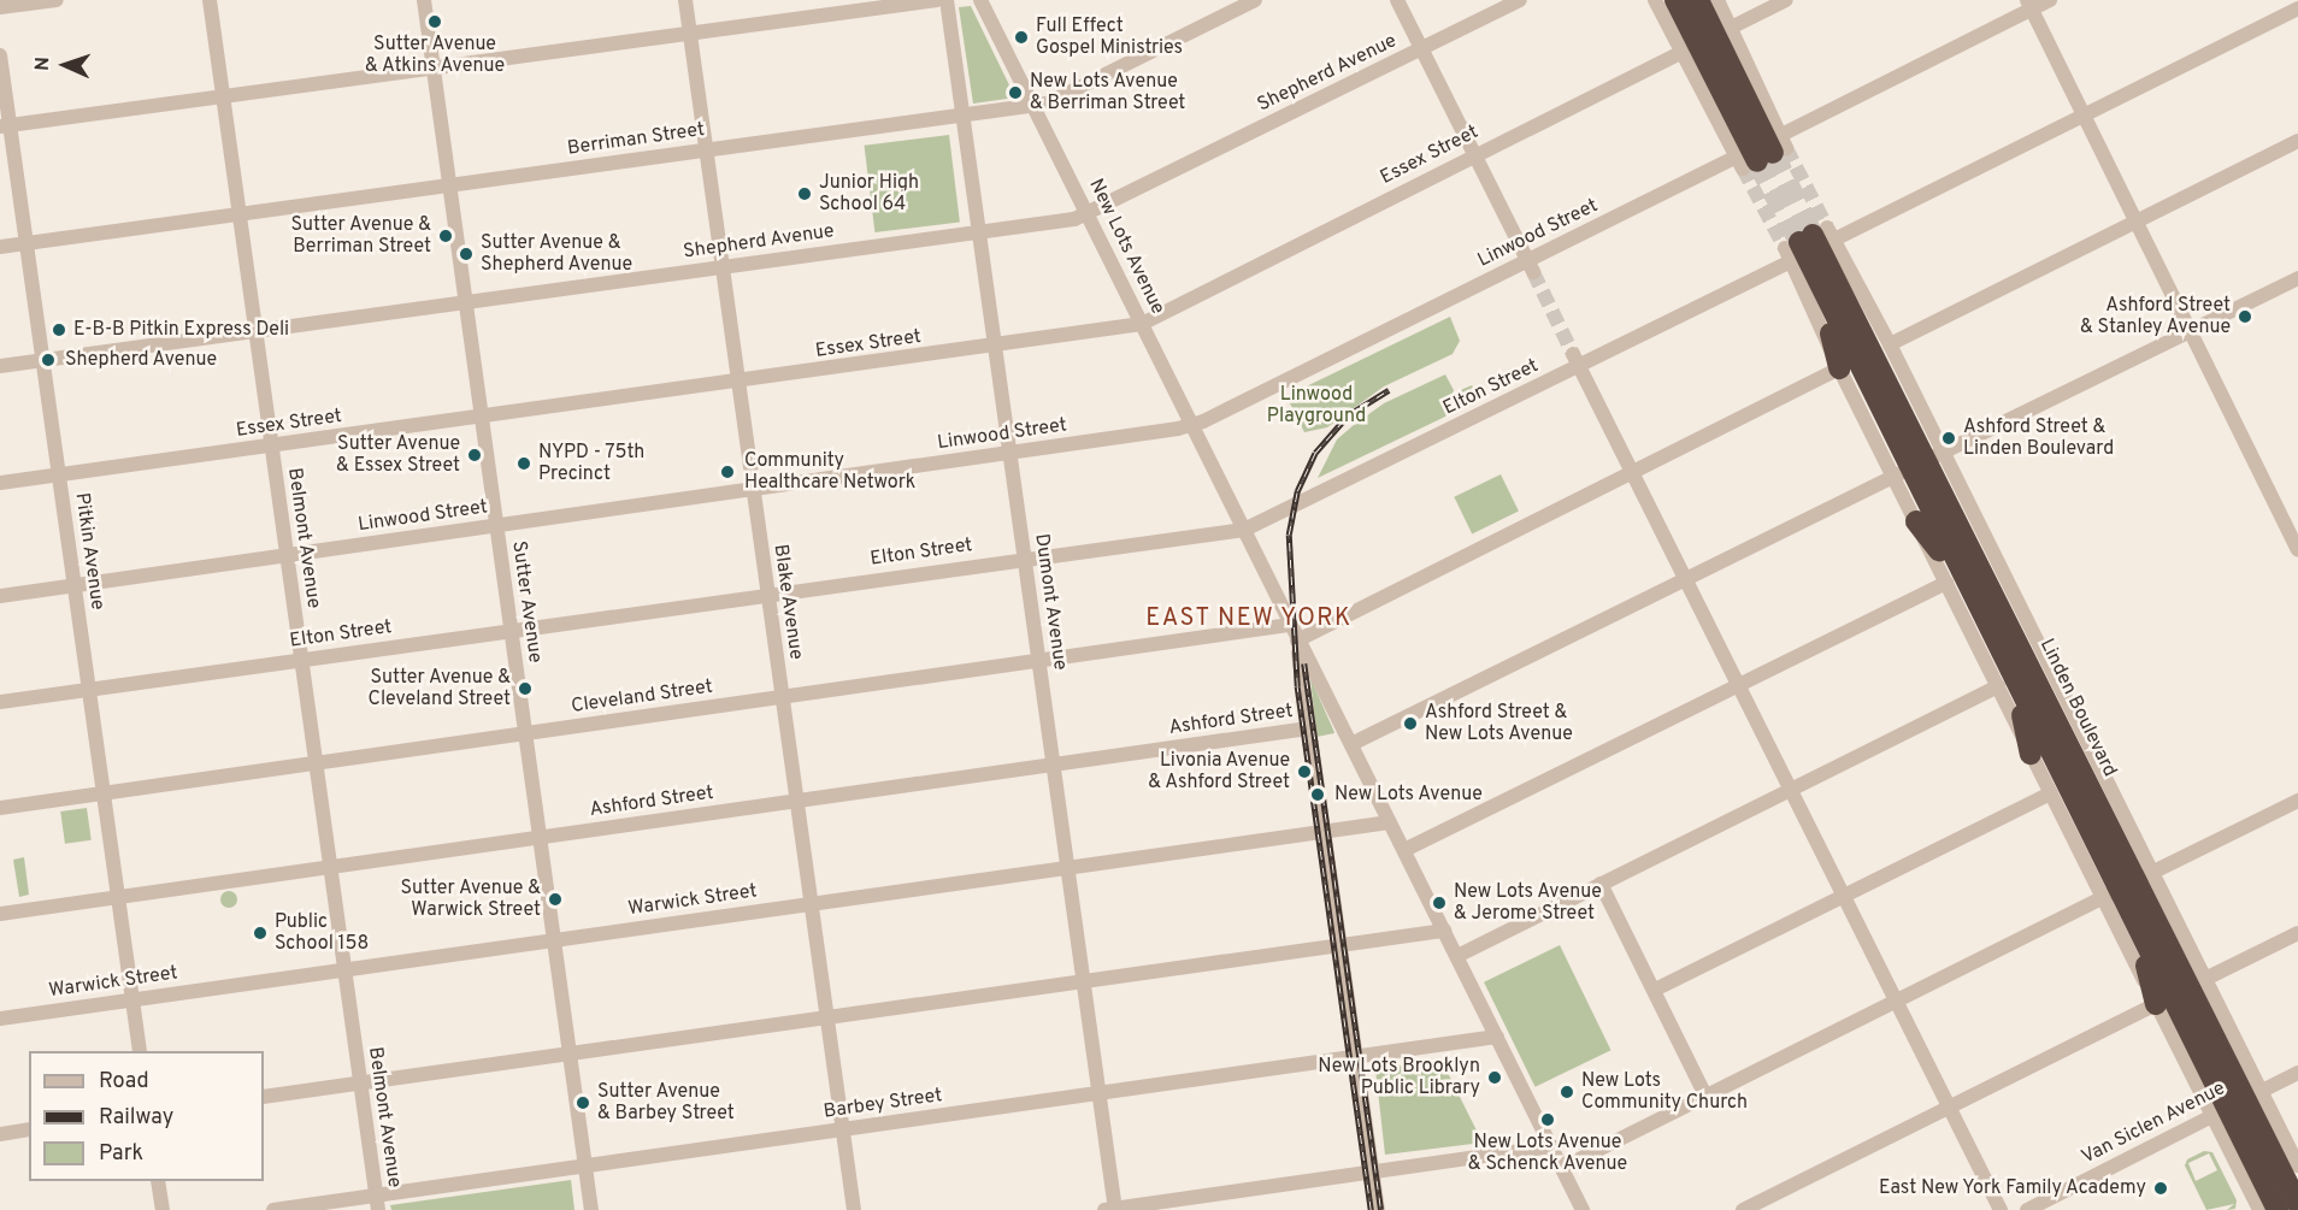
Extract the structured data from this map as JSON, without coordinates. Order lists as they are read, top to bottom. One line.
{"streets":{"highway":["Linden Boulevard"],"street":["Shepherd Avenue","Berriman Street","Essex Street","Linwood Street","New Lots Avenue","Elton Street","Belmont Avenue","Pitkin Avenue","Sutter Avenue","Blake Avenue","Dumont Avenue","Cleveland Street","Ashford Street","Warwick Street","Barbey Street","Van Siclen Avenue"]},"crossings":[["Shepherd Avenue","New Lots Avenue"],["Shepherd Avenue","Belmont Avenue"],["Shepherd Avenue","Pitkin Avenue"],["Shepherd Avenue","Sutter Avenue"],["Shepherd Avenue","Blake Avenue"],["Shepherd Avenue","Dumont Avenue"],["Berriman Street","New Lots Avenue"],["Berriman Street","Belmont Avenue"],["Berriman Street","Pitkin Avenue"],["Berriman Street","Sutter Avenue"],["Berriman Street","Blake Avenue"],["Berriman Street","Dumont Avenue"],["Essex Street","New Lots Avenue"],["Essex Street","Belmont Avenue"],["Essex Street","Pitkin Avenue"],["Essex Street","Sutter Avenue"],["Essex Street","Blake Avenue"],["Essex Street","Dumont Avenue"],["Linwood Street","New Lots Avenue"],["Linwood Street","Belmont Avenue"],["Linwood Street","Pitkin Avenue"],["Linwood Street","Sutter Avenue"],["Linwood Street","Blake Avenue"],["Linwood Street","Dumont Avenue"],["New Lots Avenue","Elton Street"],["New Lots Avenue","Cleveland Street"],["New Lots Avenue","Warwick Street"],["New Lots Avenue","Barbey Street"],["Elton Street","Belmont Avenue"],["Elton Street","Pitkin Avenue"],["Elton Street","Sutter Avenue"],["Elton Street","Blake Avenue"],["Elton Street","Dumont Avenue"],["Elton Street","Linden Boulevard"],["Belmont Avenue","Cleveland Street"],["Belmont Avenue","Ashford Street"],["Belmont Avenue","Warwick Street"],["Belmont Avenue","Barbey Street"],["Pitkin Avenue","Cleveland Street"],["Pitkin Avenue","Ashford Street"],["Pitkin Avenue","Warwick Street"],["Sutter Avenue","Cleveland Street"],["Sutter Avenue","Ashford Street"],["Sutter Avenue","Warwick Street"],["Sutter Avenue","Barbey Street"],["Blake Avenue","Cleveland Street"],["Blake Avenue","Ashford Street"],["Blake Avenue","Warwick Street"],["Blake Avenue","Barbey Street"],["Dumont Avenue","Cleveland Street"],["Dumont Avenue","Ashford Street"],["Dumont Avenue","Warwick Street"],["Dumont Avenue","Barbey Street"],["Linden Boulevard","Van Siclen Avenue"]],"districts":["EAST NEW YORK"],"parks":["Linwood Playground"],"places":["Sutter Avenue & Atkins Avenue","Full Effect Gospel Ministries","New Lots Avenue & Berriman Street","Junior High School 64","Sutter Avenue & Berriman Street","Sutter Avenue & Shepherd Avenue","Ashford Street & Stanley Avenue","E-B-B Pitkin Express Deli","Shepherd Avenue","Ashford Street & Linden Boulevard","Sutter Avenue & Essex Street","NYPD - 75th Precinct","Community Healthcare Network","Sutter Avenue & Cleveland Street","Ashford Street & New Lots Avenue","Livonia Avenue & Ashford Street","New Lots Avenue","Sutter Avenue & Warwick Street","New Lots Avenue & Jerome Street","Public School 158","New Lots Brooklyn Public Library","New Lots Community Church","Sutter Avenue & Barbey Street","New Lots Avenue & Schenck Avenue","East New York Family Academy"],"legend":["Road","Railway","Park"],"north":"left"}
